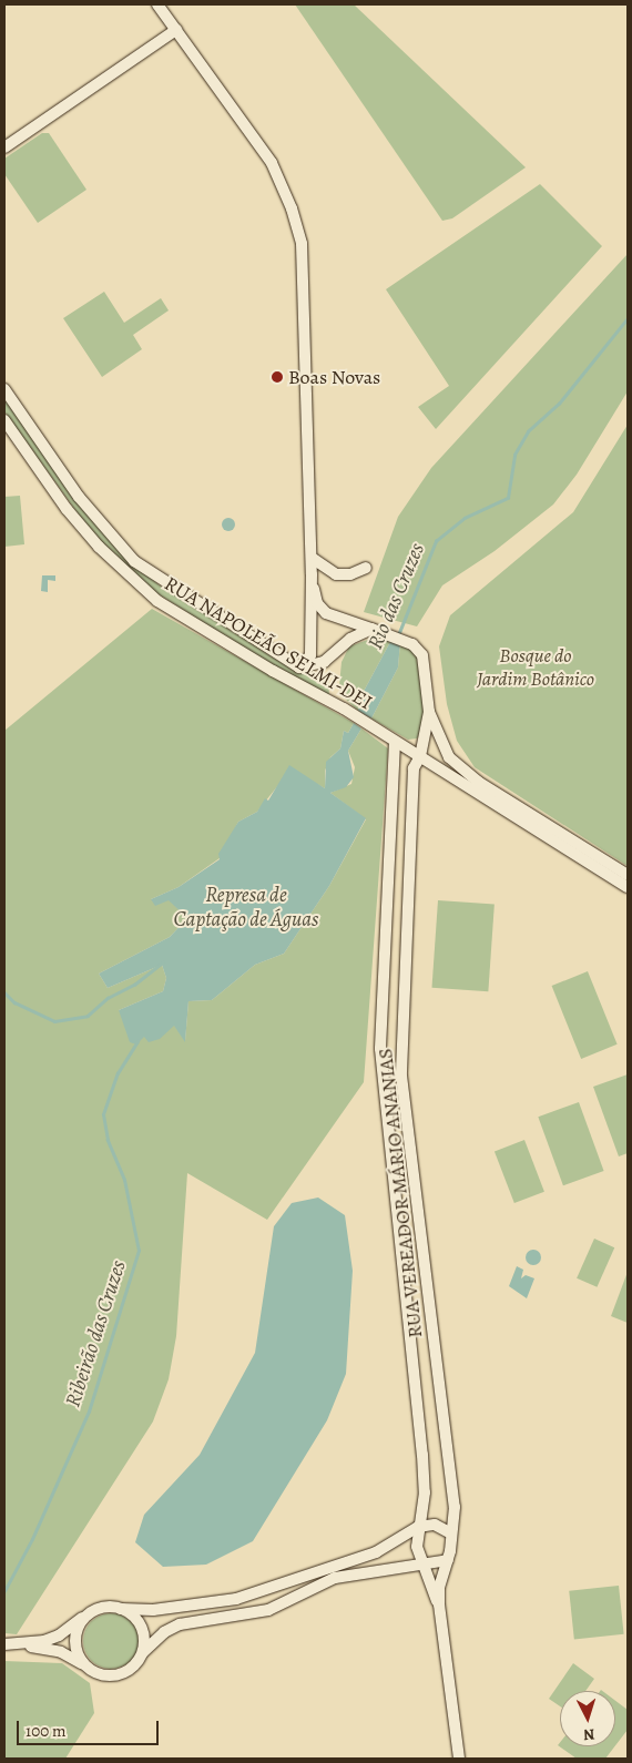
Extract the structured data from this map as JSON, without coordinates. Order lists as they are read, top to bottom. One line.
{"streets":{"street":["RUA NAPOLEÃO SELMI-DEI","RUA VEREADOR MÁRIO ANANIAS"]},"crossings":[["RUA NAPOLEÃO SELMI-DEI","RUA VEREADOR MÁRIO ANANIAS"]],"water":["Rio das Cruzes","Represa de Captação de Águas","Ribeirão das Cruzes"],"parks":["Bosque do Jardim Botânico"],"places":["Boas Novas"],"scale_bar":"100 m","north":"bottom"}
